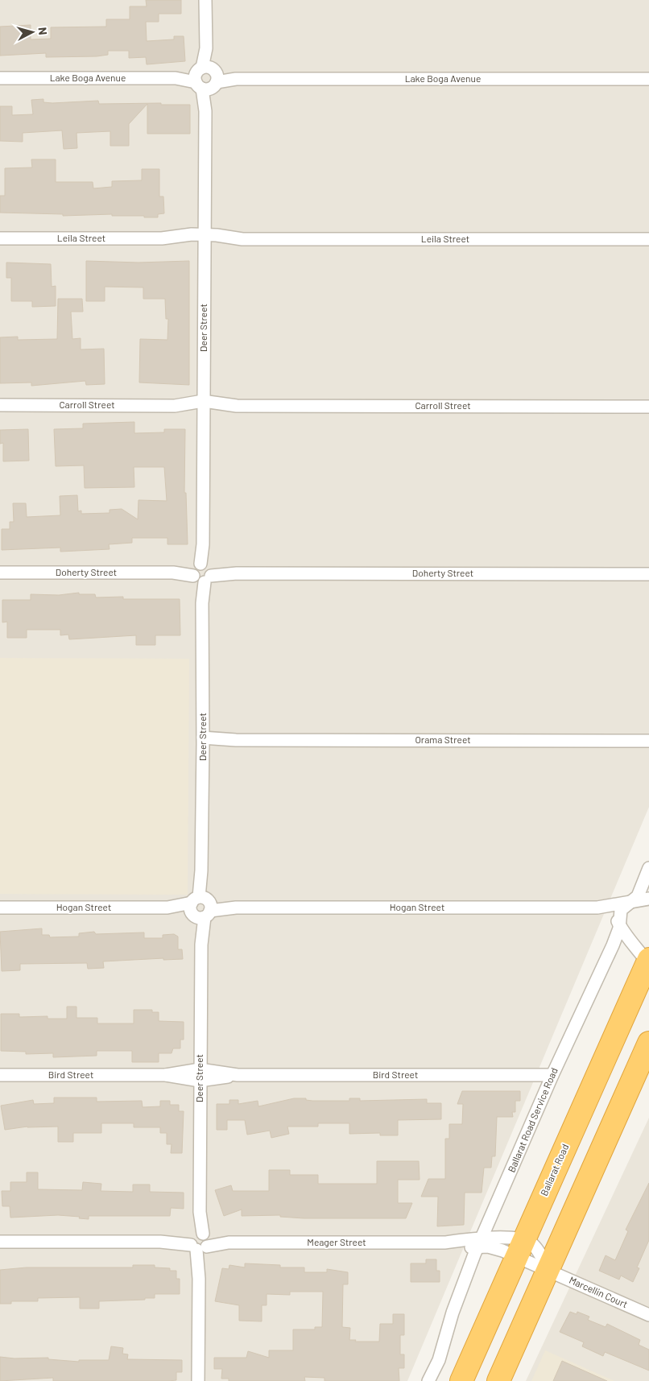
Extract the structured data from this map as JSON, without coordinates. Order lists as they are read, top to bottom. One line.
{"streets":{"highway":["Ballarat Road"],"street":["Lake Boga Avenue","Leila Street","Deer Street","Carroll Street","Doherty Street","Orama Street","Hogan Street","Bird Street","Ballarat Road Service Road","Meager Street","Marcellin Court"]},"crossings":[["Lake Boga Avenue","Deer Street"],["Leila Street","Deer Street"],["Deer Street","Carroll Street"],["Deer Street","Doherty Street"],["Deer Street","Orama Street"],["Deer Street","Hogan Street"],["Deer Street","Bird Street"],["Deer Street","Meager Street"],["Hogan Street","Ballarat Road Service Road"],["Bird Street","Ballarat Road Service Road"],["Ballarat Road Service Road","Meager Street"],["Ballarat Road","Meager Street"],["Meager Street","Marcellin Court"]],"north":"right"}
